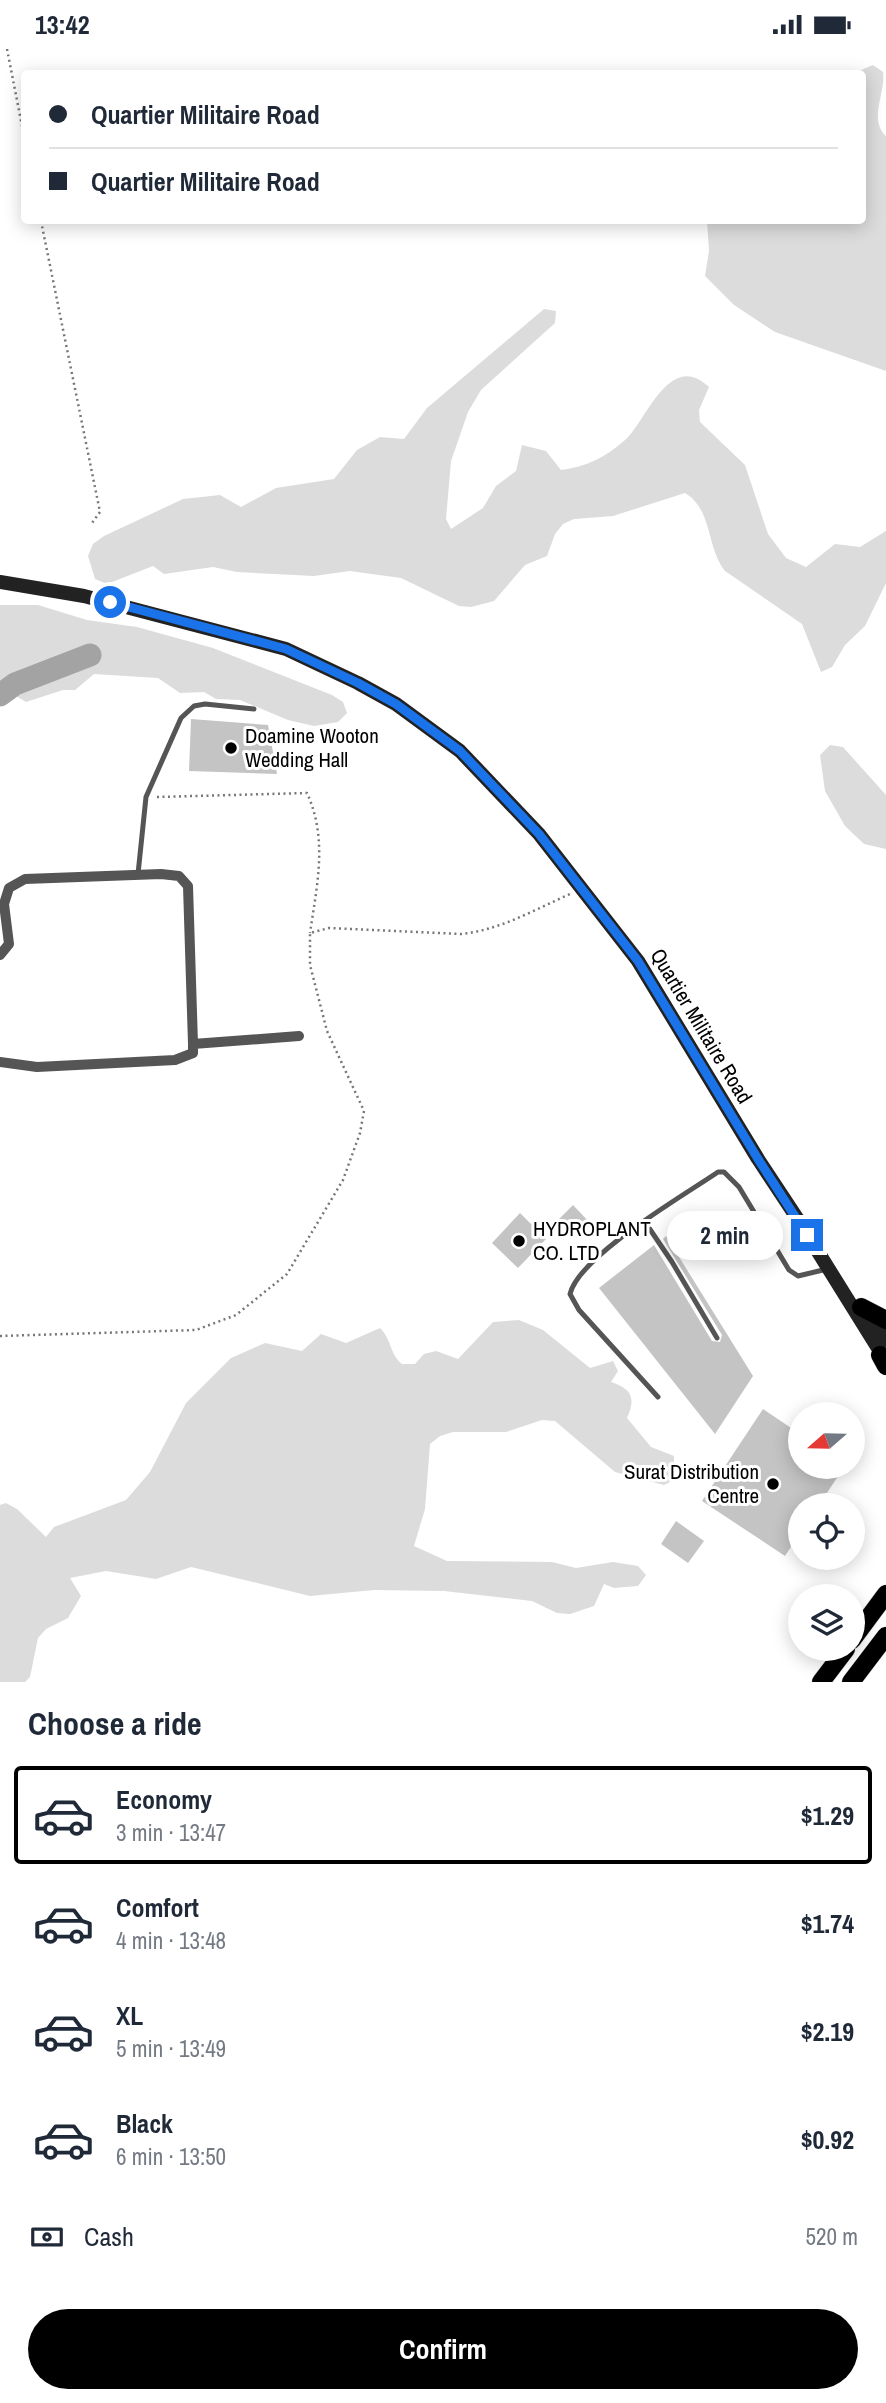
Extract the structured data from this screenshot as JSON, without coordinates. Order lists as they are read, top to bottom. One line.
{"streets":{"main road":["Quartier Militaire Road"]},"places":["Doamine Wooton Wedding Hall","HYDROPLANT CO. LTD","Surat Distribution Centre"],"north":"left","page":{"status":"13:42","banner":["Quartier Militaire Road","Quartier Militaire Road"],"bubble":"2 min","heading":"Choose a ride","list":[{"name":"Economy","note":"3 min · 13:47","value":"$1.29"},{"name":"Comfort","note":"4 min · 13:48","value":"$1.74"},{"name":"XL","note":"5 min · 13:49","value":"$2.19"},{"name":"Black","note":"6 min · 13:50","value":"$0.92"}],"pay":["Cash","520 m"],"buttons":"Confirm"}}
